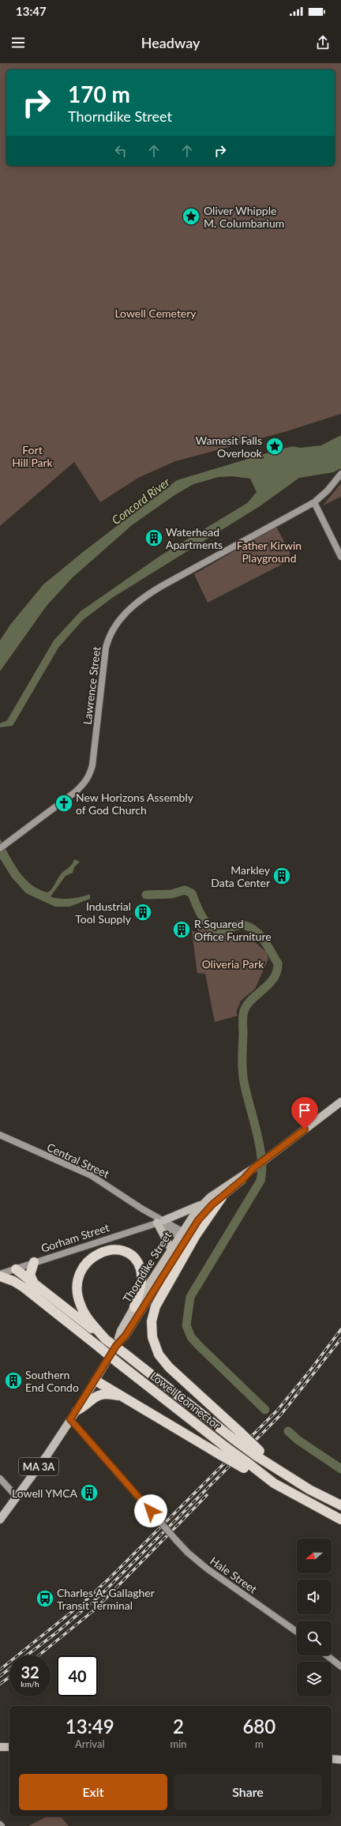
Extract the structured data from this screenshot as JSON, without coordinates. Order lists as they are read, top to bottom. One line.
{"streets":{"highway":["Lowell Connector"],"main road":["Lawrence Street","Central Street","Gorham Street","Thorndike Street","MA 3A","Hale Street"]},"crossings":[["Central Street","Gorham Street"],["Thorndike Street","MA 3A"],["Thorndike Street","Hale Street"]],"water":["Concord River"],"parks":["Lowell Cemetery","Fort Hill Park","Father Kirwin Playground","Oliveria Park"],"places":{"place":["Oliver Whipple M. Columbarium","Wamesit Falls Overlook"],"building":["Waterhead Apartments","Markley Data Center","Industrial Tool Supply","R Squared Office Furniture","Southern End Condo","Lowell YMCA"],"church":["New Horizons Assembly of God Church"],"bus stop":["Charles A. Gallagher Transit Terminal"]},"north":"left","page":{"status":"13:47","header":"Headway","turn":["170 m","Thorndike Street"],"speed":"32 km/h","limit":"40","eta":["13:49","Arrival","2","min","680","m"],"buttons":["Exit","Share"]}}
